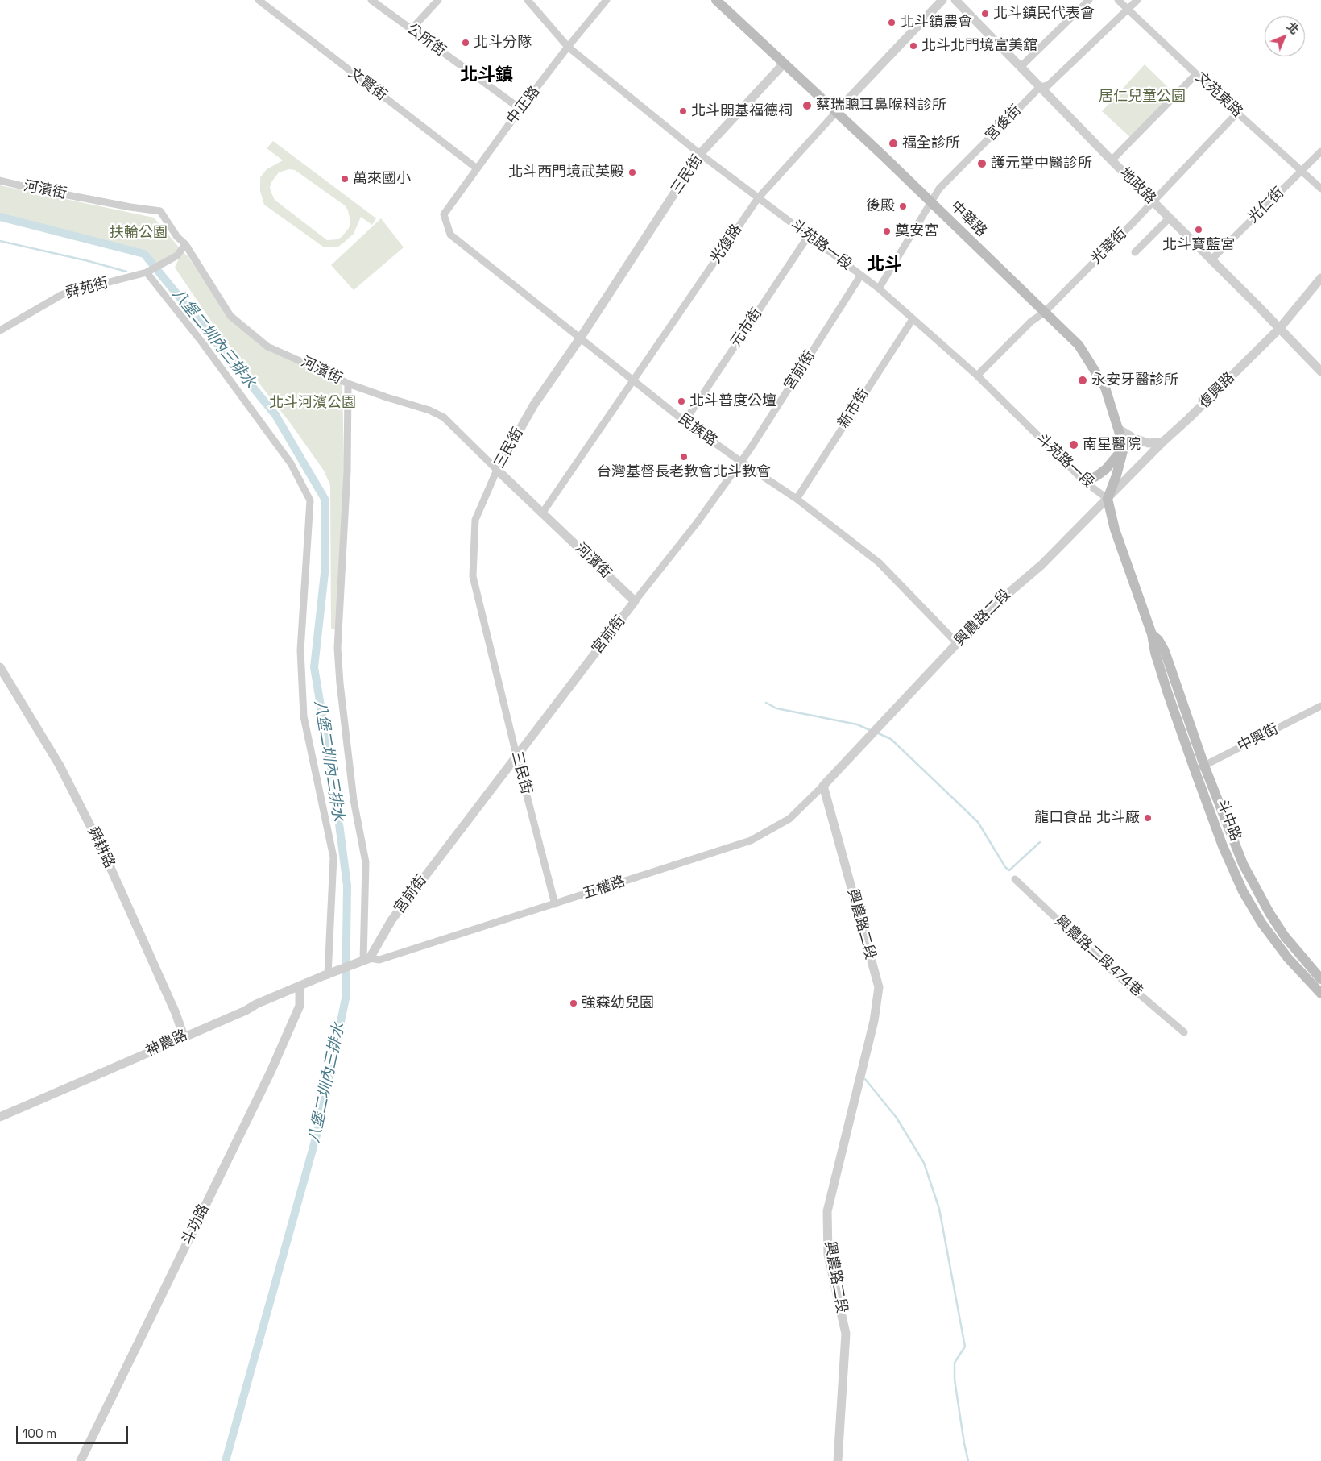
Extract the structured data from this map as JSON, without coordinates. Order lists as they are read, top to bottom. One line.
{"streets":{"main road":["中華路","斗中路"],"street":["公所街","文賢街","文苑東路","中正路","宮後街","三民街","地政路","河濱街","光仁街","光復路","斗苑路一段","光華街","舜苑街","元市街","宮前街","復興路","新市街","民族路","興農路二段","中興街","舜耕路","五權路","興農路二段474巷","神農路","斗功路"]},"crossings":[["公所街","中正路"],["文賢街","中正路"],["文苑東路","宮後街"],["文苑東路","光仁街"],["文苑東路","光華街"],["中正路","斗苑路一段"],["中正路","民族路"],["宮後街","地政路"],["宮後街","中華路"],["宮後街","斗苑路一段"],["三民街","河濱街"],["三民街","中華路"],["三民街","斗苑路一段"],["三民街","宮前街"],["三民街","民族路"],["三民街","五權路"],["地政路","光仁街"],["地政路","光華街"],["地政路","復興路"],["河濱街","光復路"],["河濱街","舜苑街"],["河濱街","宮前街"],["中華路","光復路"],["中華路","斗苑路一段"],["中華路","光華街"],["中華路","復興路"],["中華路","興農路二段"],["中華路","斗中路"],["光復路","斗苑路一段"],["光復路","民族路"],["斗苑路一段","光華街"],["斗苑路一段","元市街"],["斗苑路一段","宮前街"],["斗苑路一段","復興路"],["斗苑路一段","新市街"],["斗苑路一段","興農路二段"],["斗苑路一段","斗中路"],["元市街","民族路"],["宮前街","民族路"],["宮前街","五權路"],["復興路","興農路二段"],["復興路","斗中路"],["新市街","民族路"],["民族路","興農路二段"],["興農路二段","斗中路"],["興農路二段","五權路"],["中興街","斗中路"],["舜耕路","神農路"],["神農路","斗功路"]],"districts":["北斗鎮","北斗"],"water":["八堡二圳內三排水"],"parks":["居仁兒童公園","扶輪公園","北斗河濱公園"],"places":["北斗鎮民代表會","北斗鎮農會","北斗分隊","北斗北門境富美舘","蔡瑞聰耳鼻喉科診所","北斗開基福德祠","福全診所","護元堂中醫診所","北斗西門境武英殿","萬來國小","後殿","北斗寶藍宮","奠安宮","永安牙醫診所","北斗普度公壇","南星醫院","台灣基督長老教會北斗教會","龍口食品 北斗廠","強森幼兒園"],"scale_bar":"100 m","north":"top right"}
